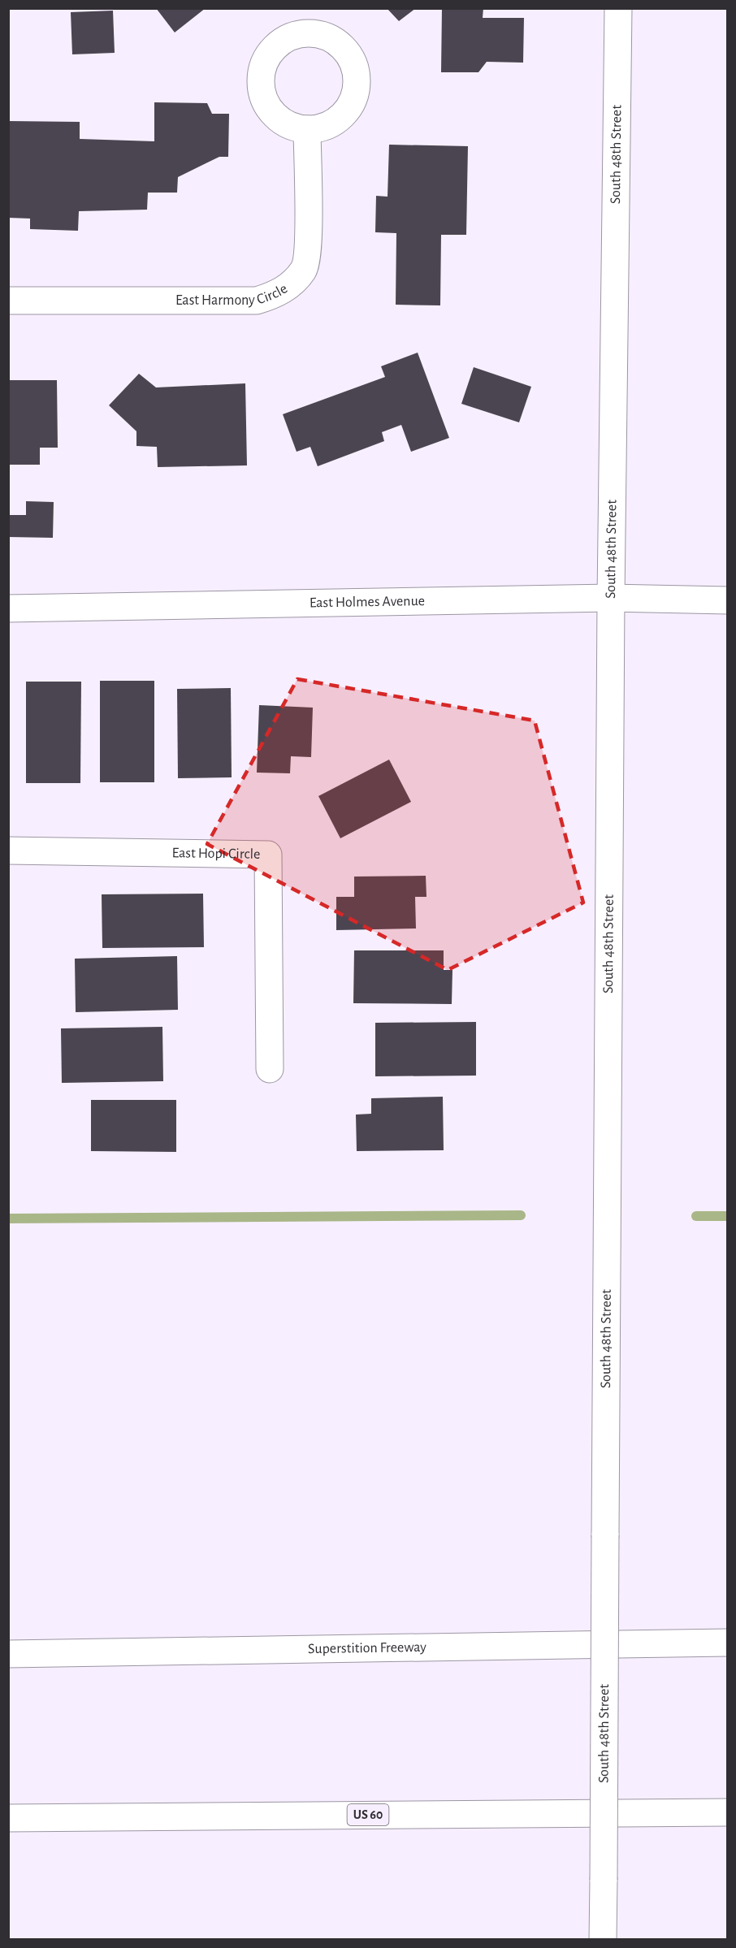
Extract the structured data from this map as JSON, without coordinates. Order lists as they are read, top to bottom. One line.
{"streets":{"main road":["South 48th Street","East Harmony Circle","East Holmes Avenue","East Hopi Circle","Superstition Freeway","US 60"]},"crossings":[["South 48th Street","East Holmes Avenue"]]}
